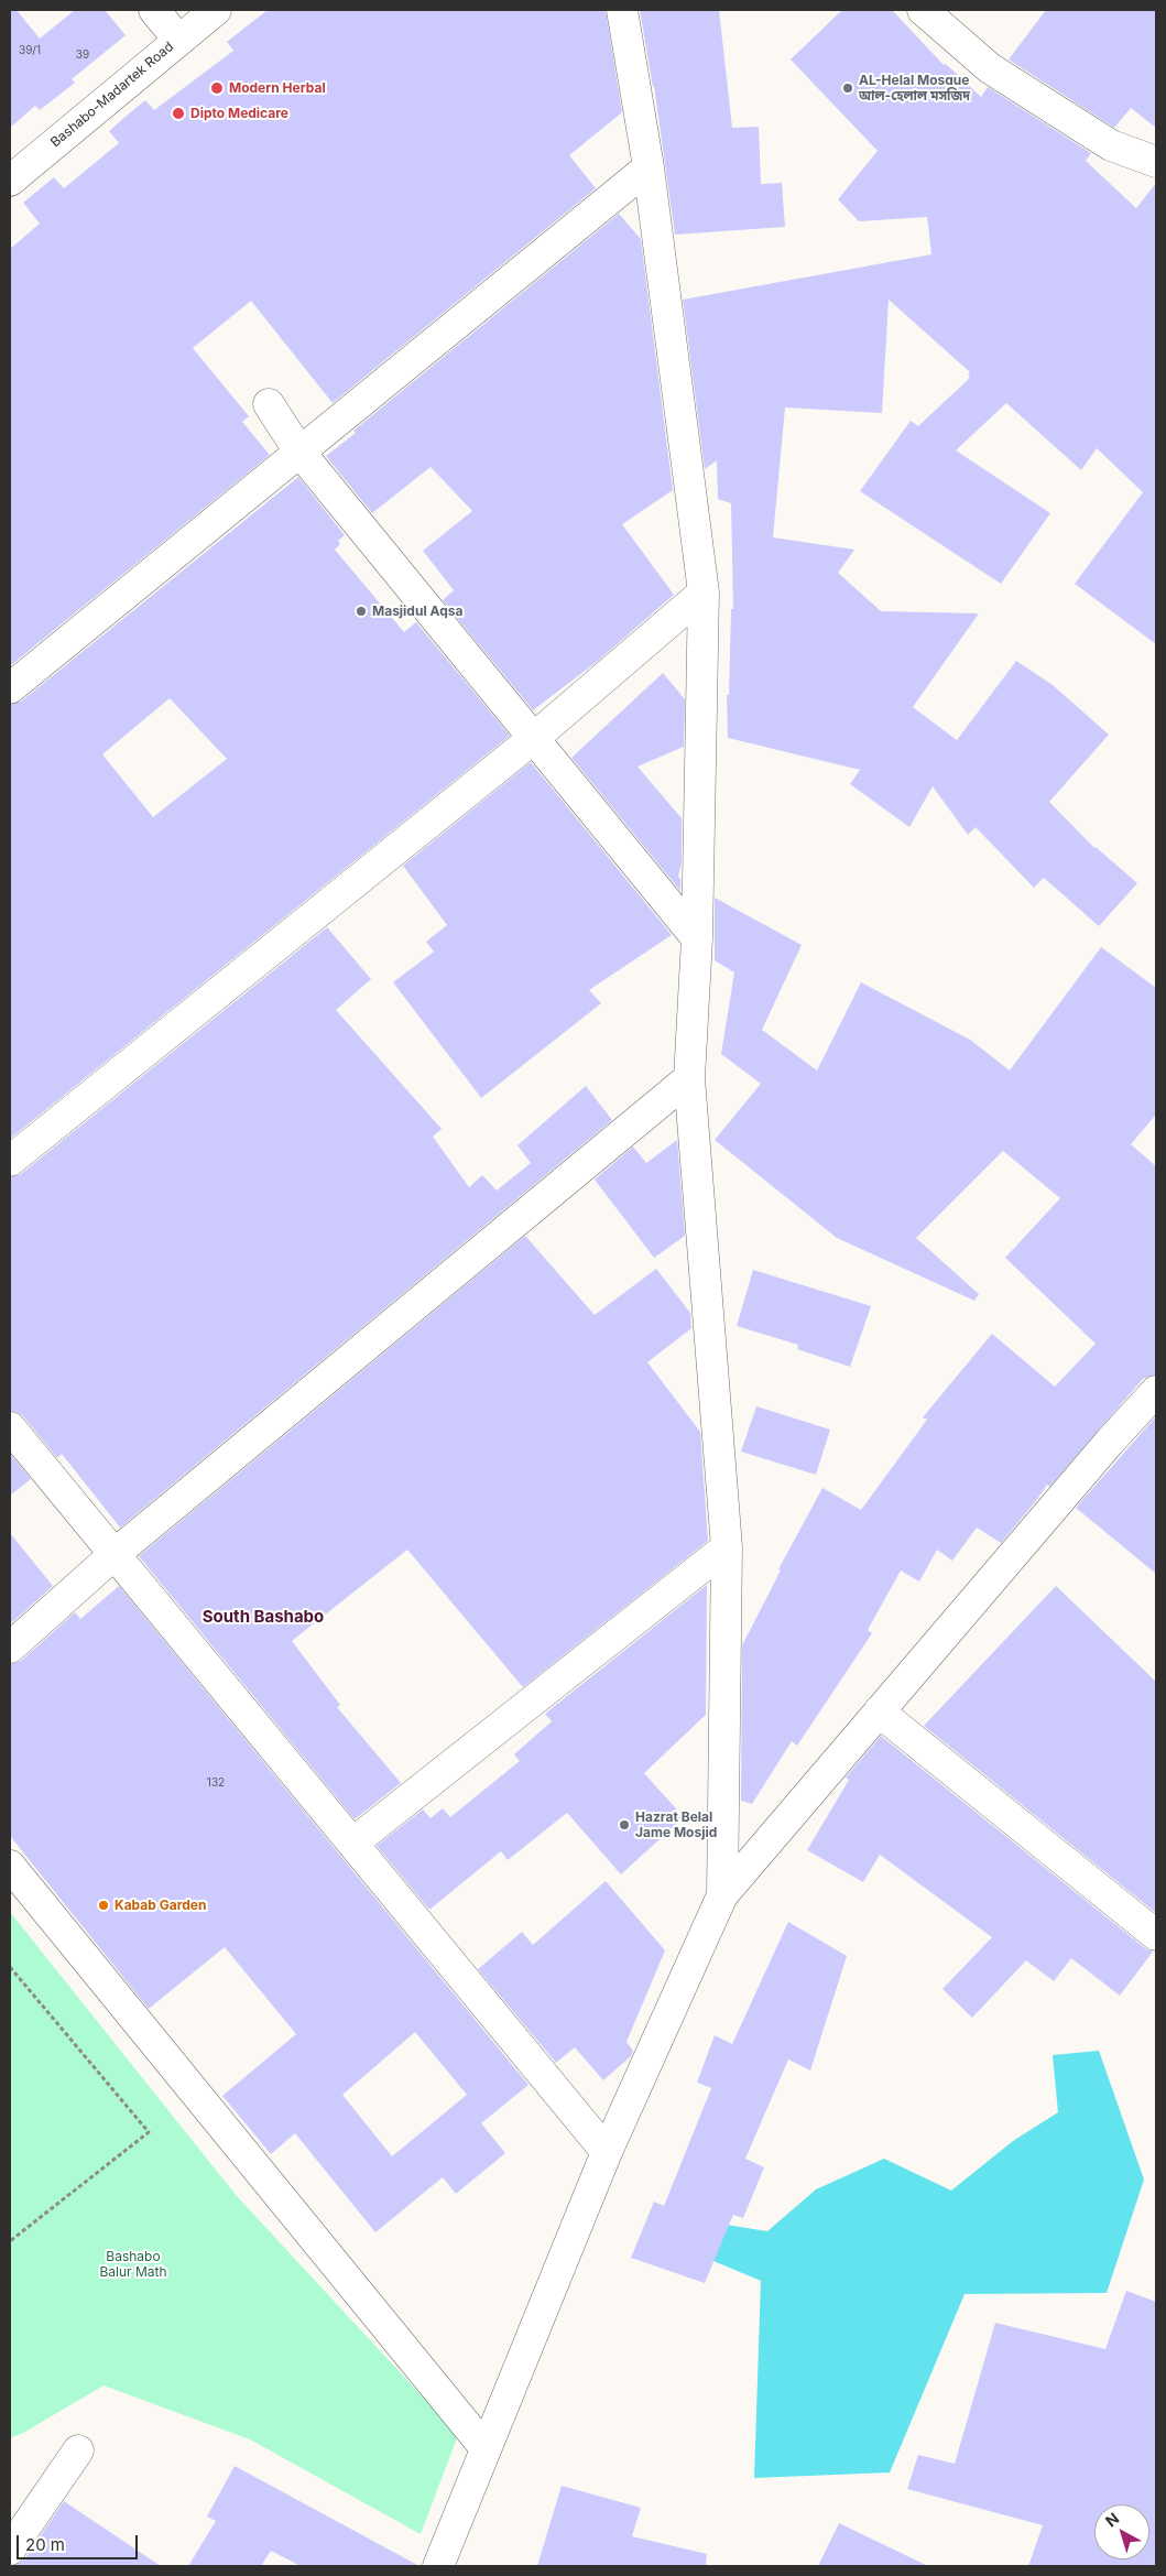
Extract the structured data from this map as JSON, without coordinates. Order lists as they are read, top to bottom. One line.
{"streets":{"street":["Bashabo-Madartek Road"]},"districts":["South Bashabo"],"parks":["Bashabo Balur Math"],"places":["Modern Herbal","AL-Helal Mosque আল-হেলাল মসজিদ","Dipto Medicare","Masjidul Aqsa","Hazrat Belal Jame Mosjid","Kabab Garden"],"house_numbers":["39/1","39","132"],"scale_bar":"20 m","north":"top left"}
